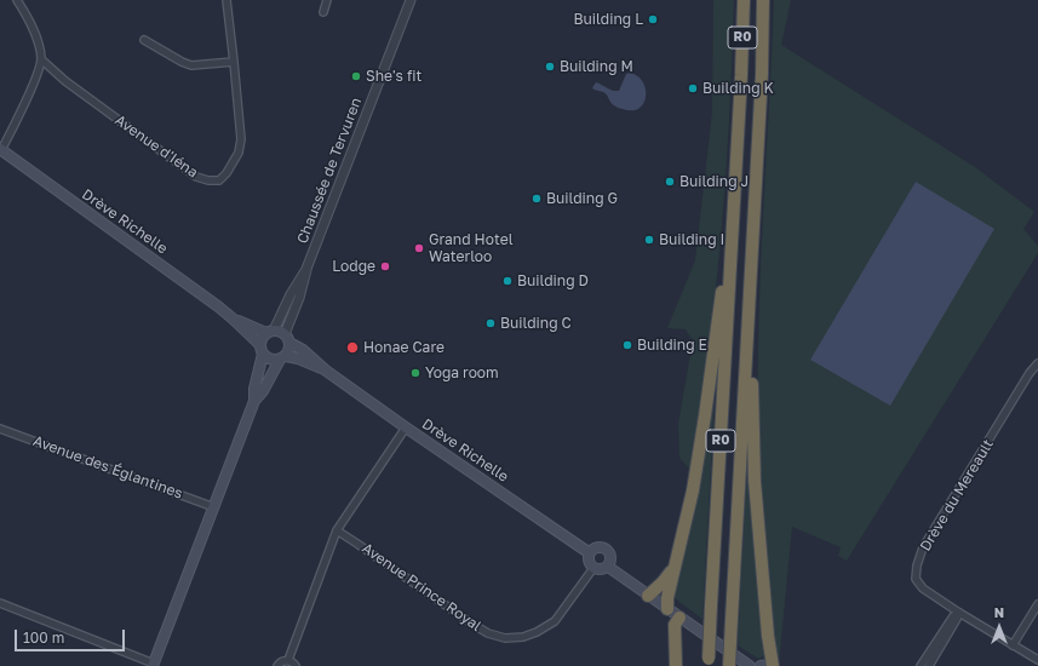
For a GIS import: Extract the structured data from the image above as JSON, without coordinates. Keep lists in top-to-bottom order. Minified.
{"streets":{"highway":["R0"],"main road":["Drève Richelle"],"street":["Avenue d'Iéna","Chaussée de Tervuren","Avenue des Églantines","Drève du Mereault","Avenue Prince Royal"]},"crossings":[["Chaussée de Tervuren","Drève Richelle"],["Drève Richelle","Avenue Prince Royal"]],"places":["Building L","Building M","She's fit","Building K","Building J","Building G","Building I","Grand Hotel Waterloo","Lodge","Building D","Building C","Building E","Honae Care","Yoga room"],"scale_bar":"100 m","north":"top"}
